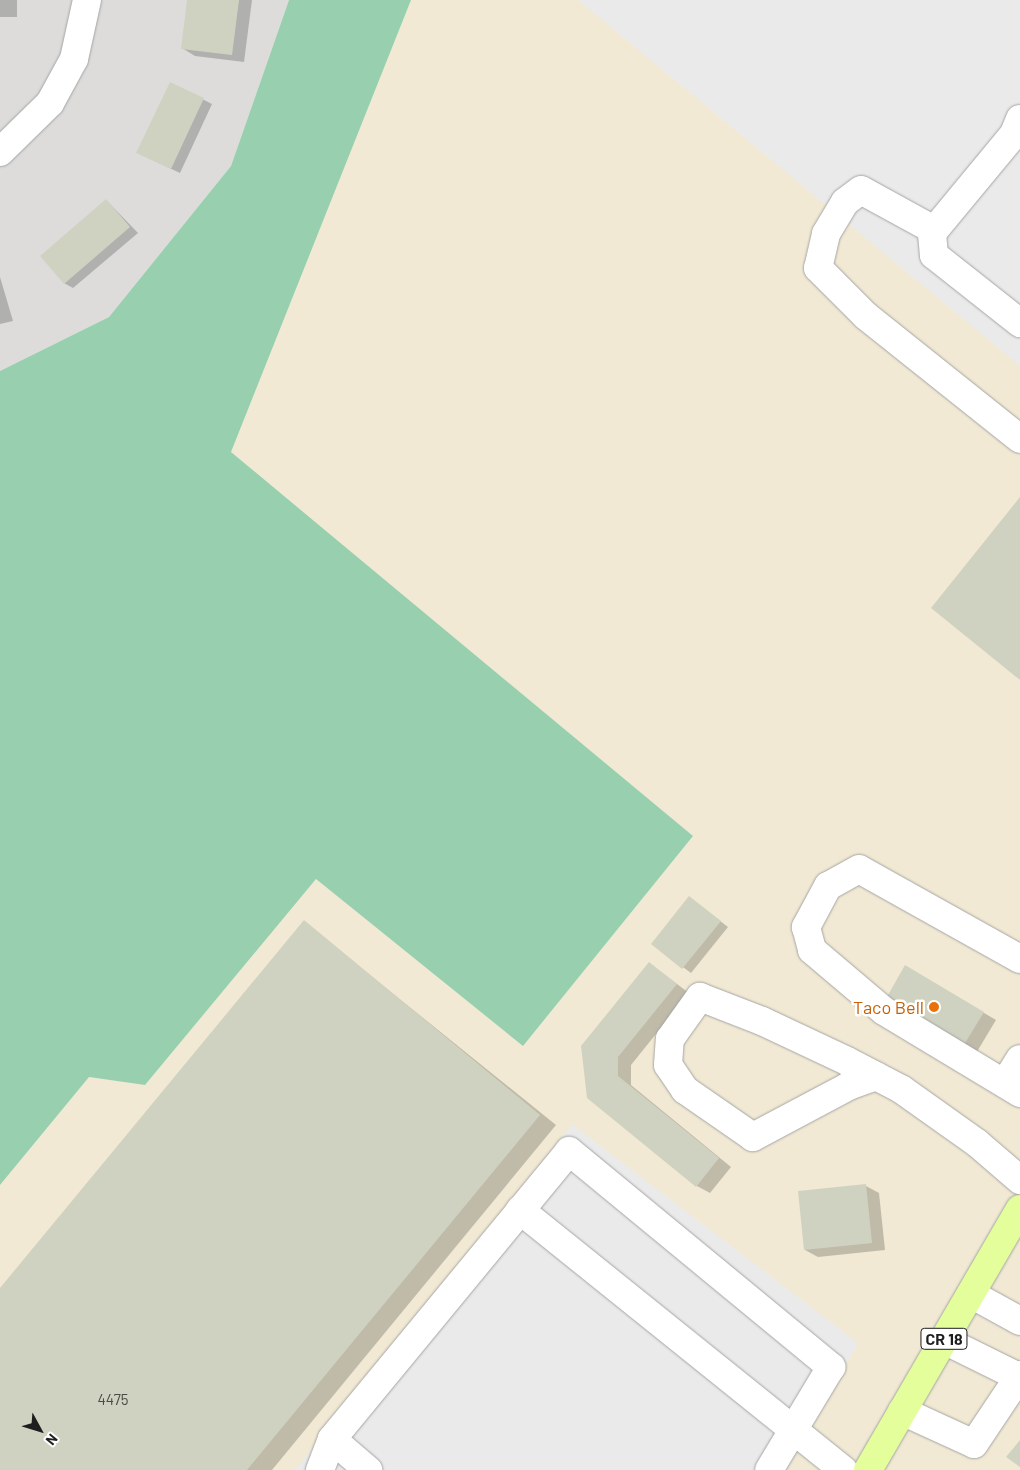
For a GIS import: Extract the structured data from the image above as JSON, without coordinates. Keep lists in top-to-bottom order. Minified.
{"streets":{"main road":["CR 18"]},"places":["Taco Bell"],"house_numbers":["4475"],"north":"bottom right"}
